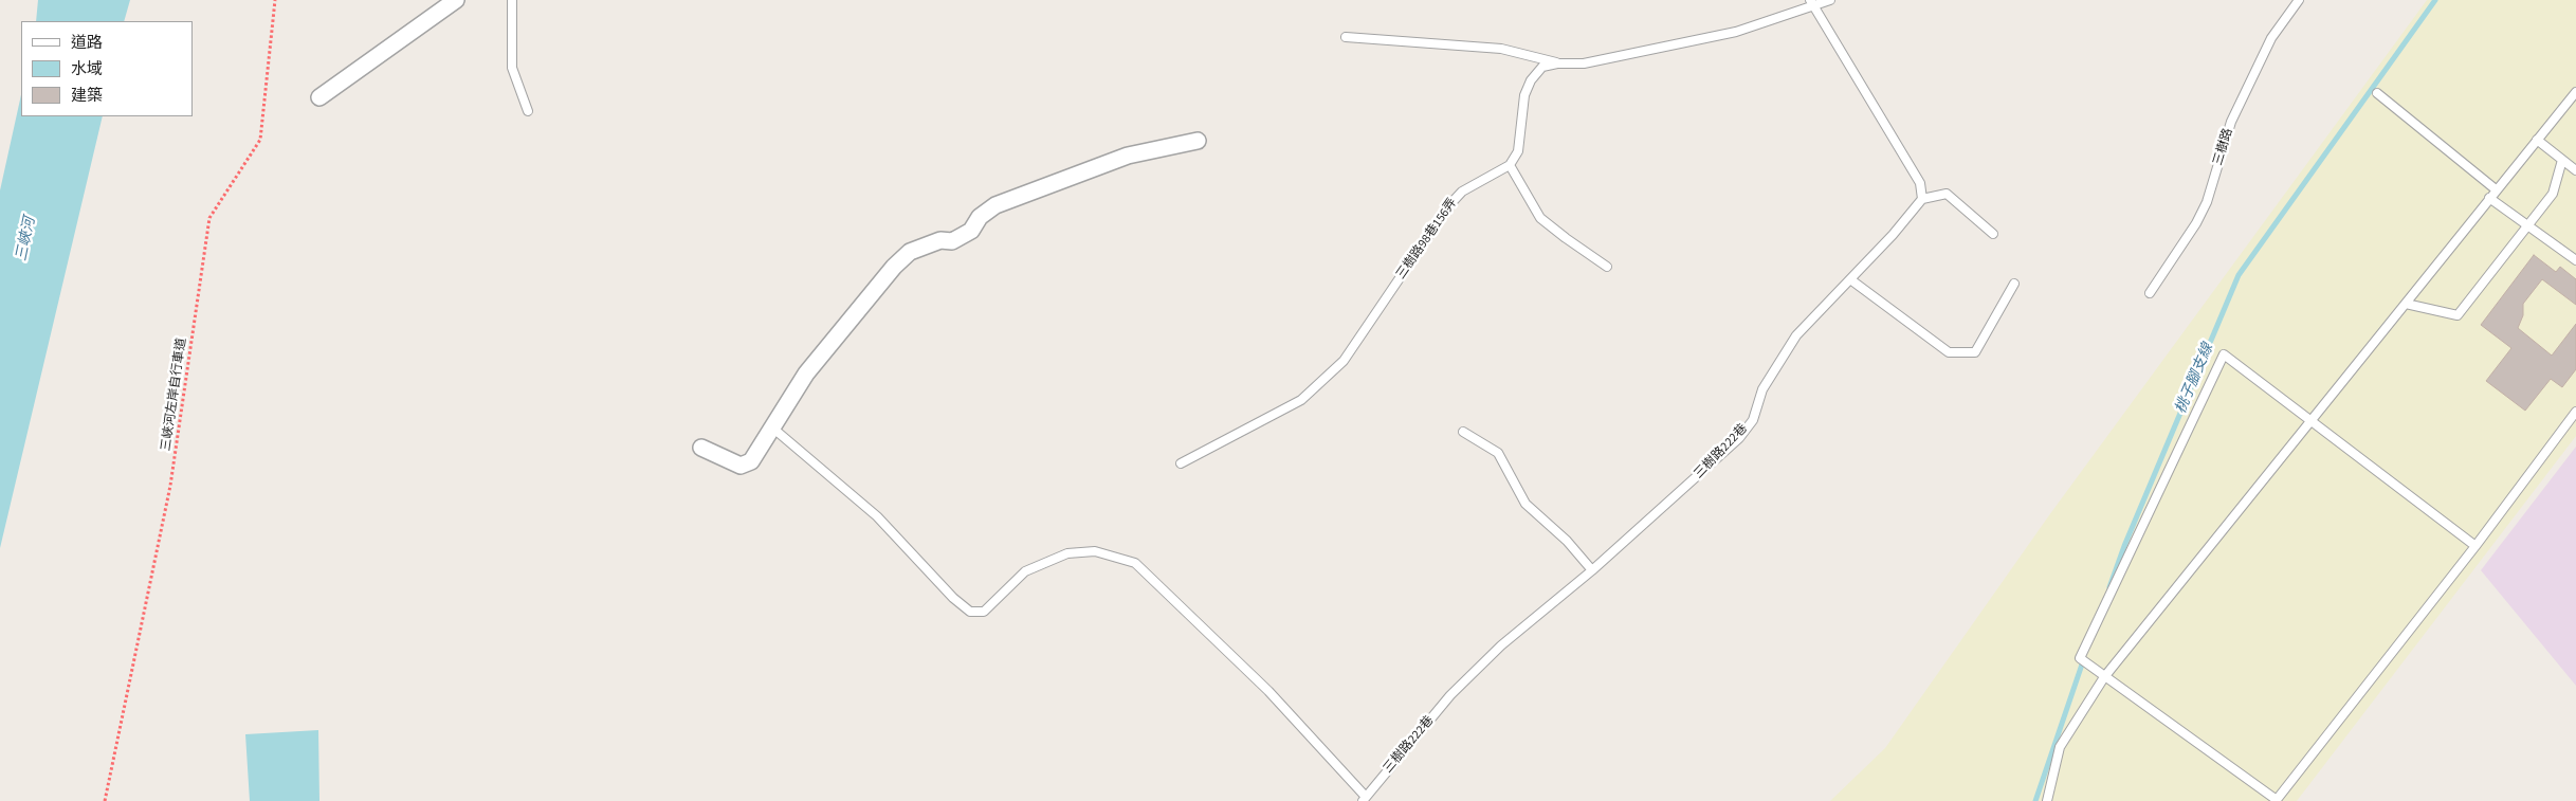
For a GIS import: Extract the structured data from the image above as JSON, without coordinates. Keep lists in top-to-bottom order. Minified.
{"streets":{"lane":["三樹路","三樹路98巷156弄","三樹路222巷"],"path":["三峽河左岸自行車道"]},"water":["三峽河","桃子腳支線"],"legend":["道路","水域","建築"]}
